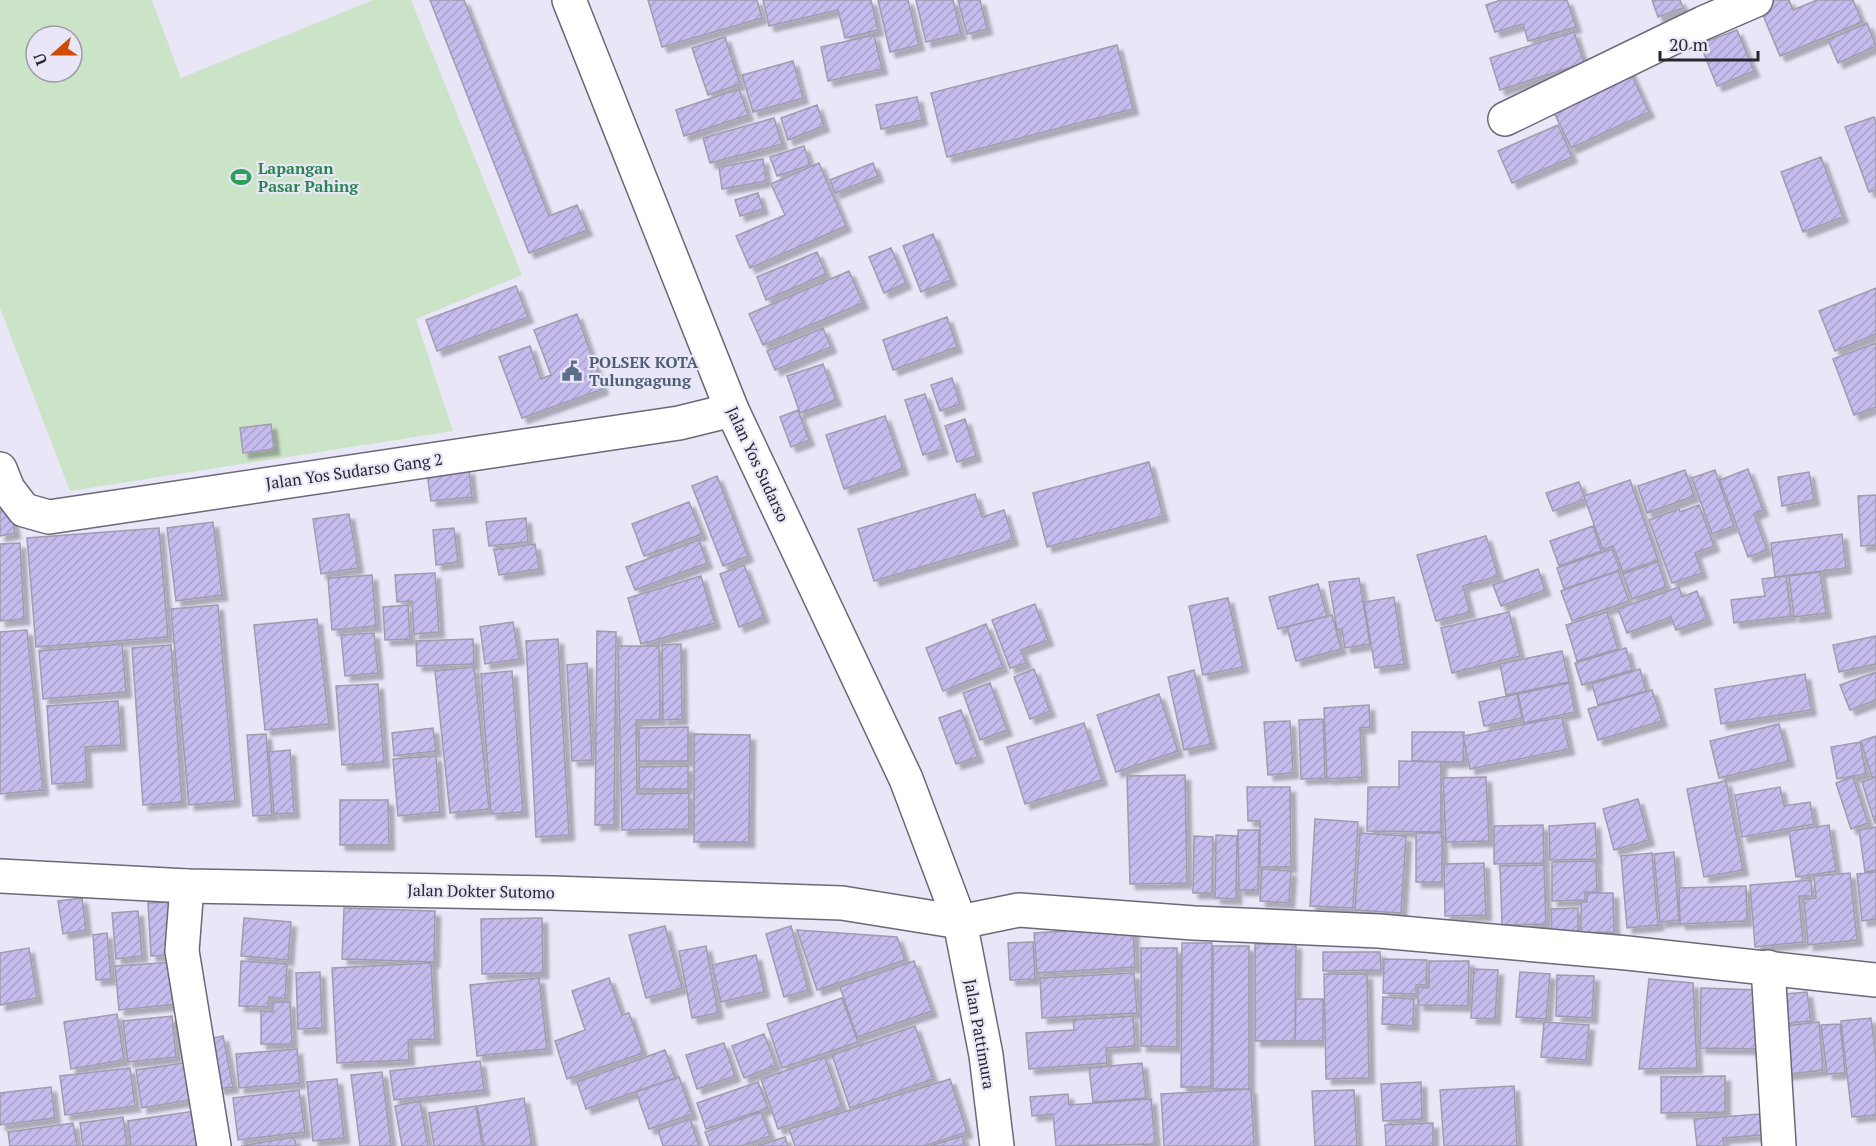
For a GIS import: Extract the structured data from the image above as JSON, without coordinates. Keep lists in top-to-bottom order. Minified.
{"streets":{"main road":["Jalan Yos Sudarso","Jalan Yos Sudarso Gang 2","Jalan Dokter Sutomo","Jalan Pattimura"]},"crossings":[["Jalan Yos Sudarso","Jalan Yos Sudarso Gang 2"],["Jalan Yos Sudarso","Jalan Dokter Sutomo"],["Jalan Yos Sudarso","Jalan Pattimura"],["Jalan Dokter Sutomo","Jalan Pattimura"]],"places":{"sports":["Lapangan Pasar Pahing"],"public building":["POLSEK KOTA Tulungagung"]},"scale_bar":"20 m","north":"left"}
